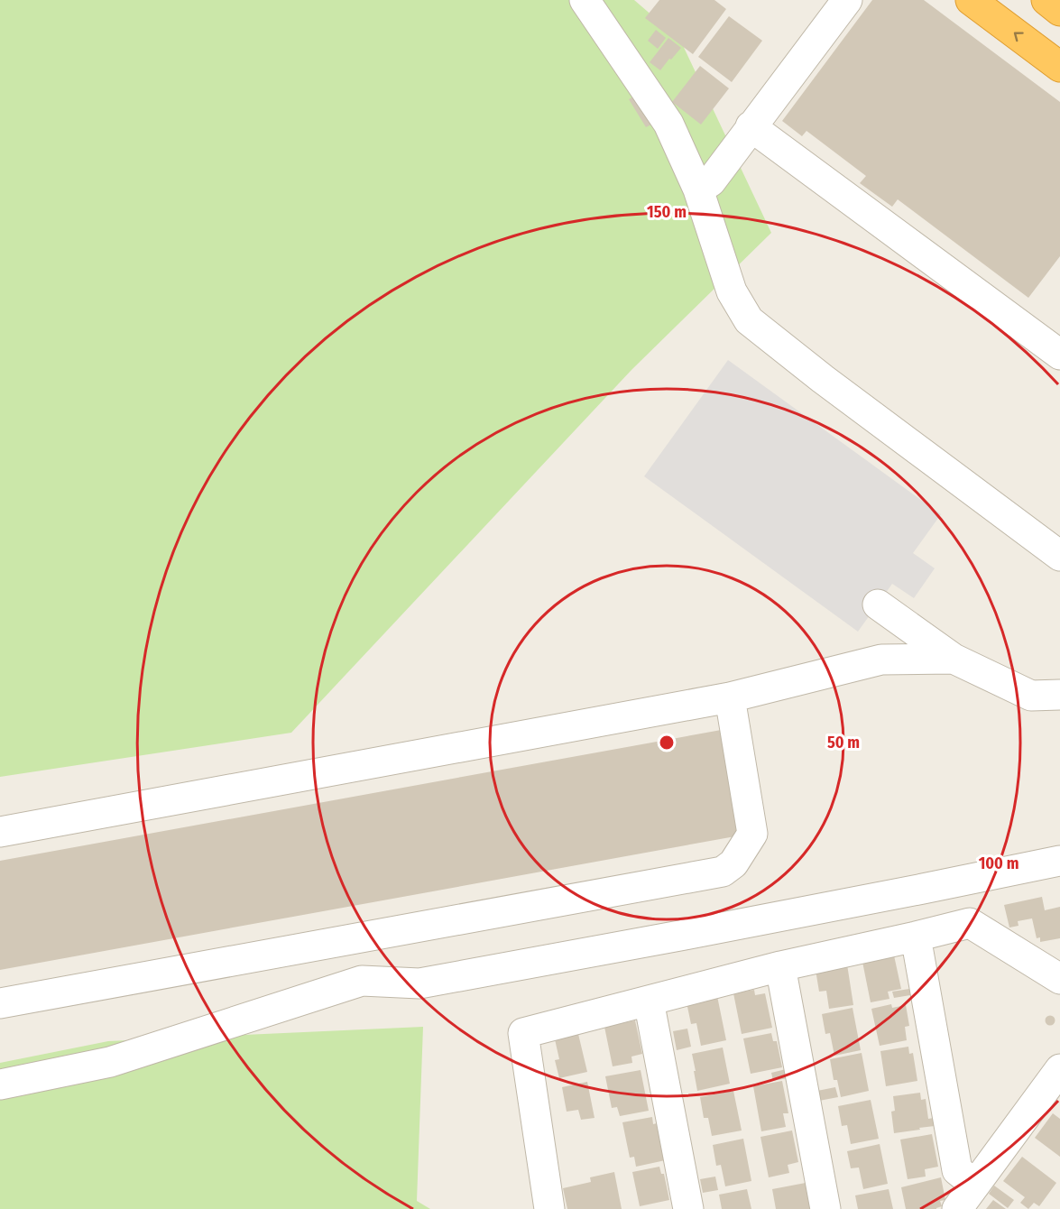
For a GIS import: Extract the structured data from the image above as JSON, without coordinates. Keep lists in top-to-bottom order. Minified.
{"rings":["150 m","50 m","100 m"]}
